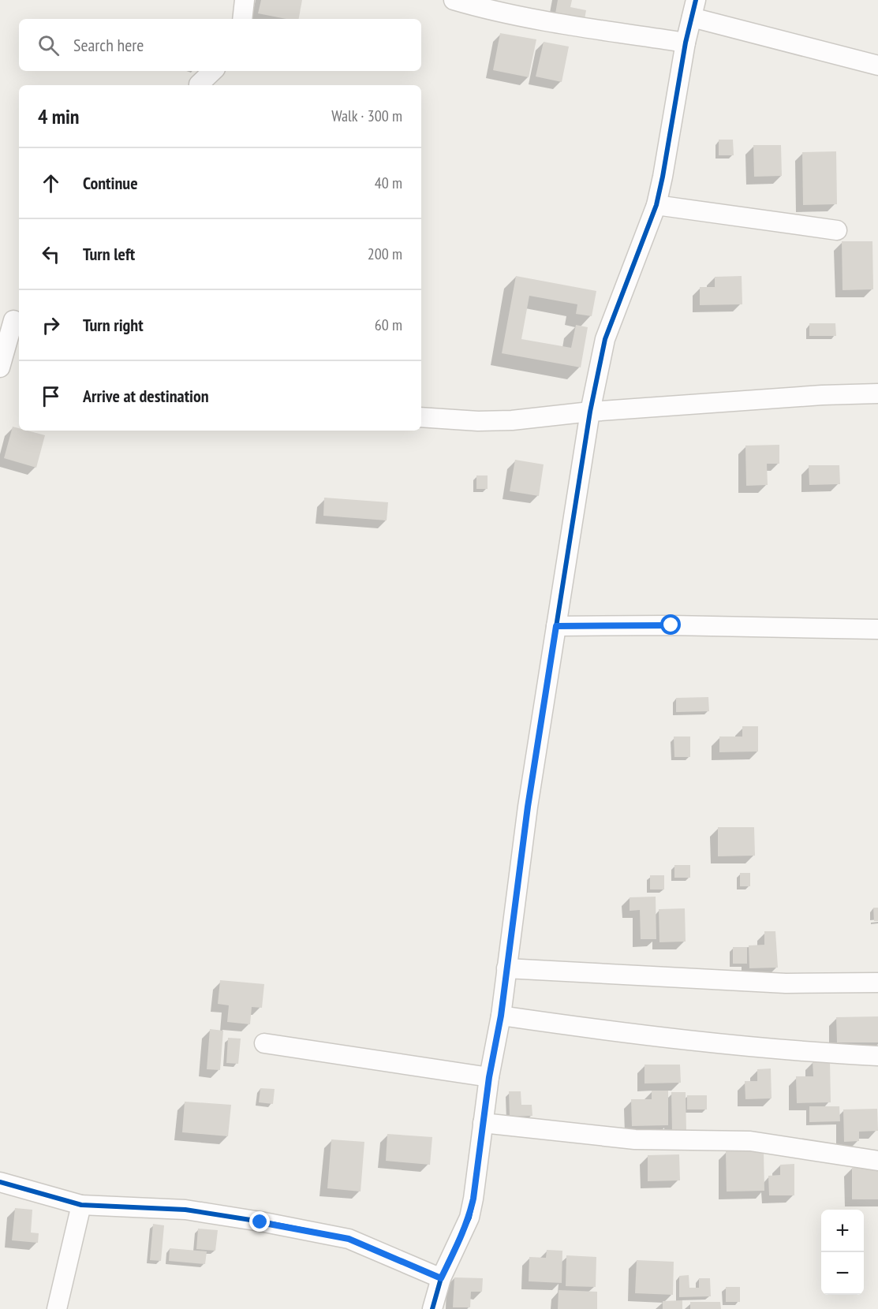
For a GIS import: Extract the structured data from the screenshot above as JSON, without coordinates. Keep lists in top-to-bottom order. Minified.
{"page":{"search":"Search here","heading":["4 min","Walk · 300 m"],"list":[["Continue","40 m"],["Turn left","200 m"],["Turn right","60 m"],"Arrive at destination"],"map_buttons":["+","−"]}}
